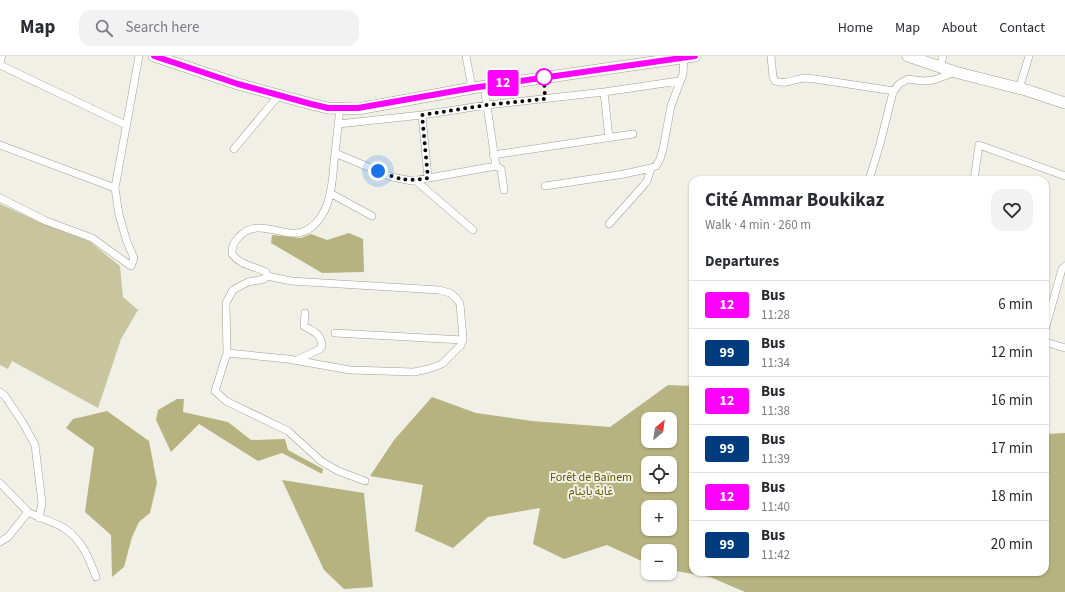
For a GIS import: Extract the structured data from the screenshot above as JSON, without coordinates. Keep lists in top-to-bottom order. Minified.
{"parks":["Forêt de Baïnem غابة باينام"],"lines":["bus line 12"],"north":"top right","page":{"header":"Map","search":"Search here","nav":["Home","Map","About","Contact"],"on_map":"12","heading":[["Cité Ammar Boukikaz","Walk · 4 min · 260 m"],"Departures"],"list":[{"mark":"12","name":"Bus","note":"11:28","value":"6 min"},{"mark":"99","name":"Bus","note":"11:34","value":"12 min"},{"mark":"12","name":"Bus","note":"11:38","value":"16 min"},{"mark":"99","name":"Bus","note":"11:39","value":"17 min"},{"mark":"12","name":"Bus","note":"11:40","value":"18 min"},{"mark":"99","name":"Bus","note":"11:42","value":"20 min"}],"map_buttons":["+","−"]}}
